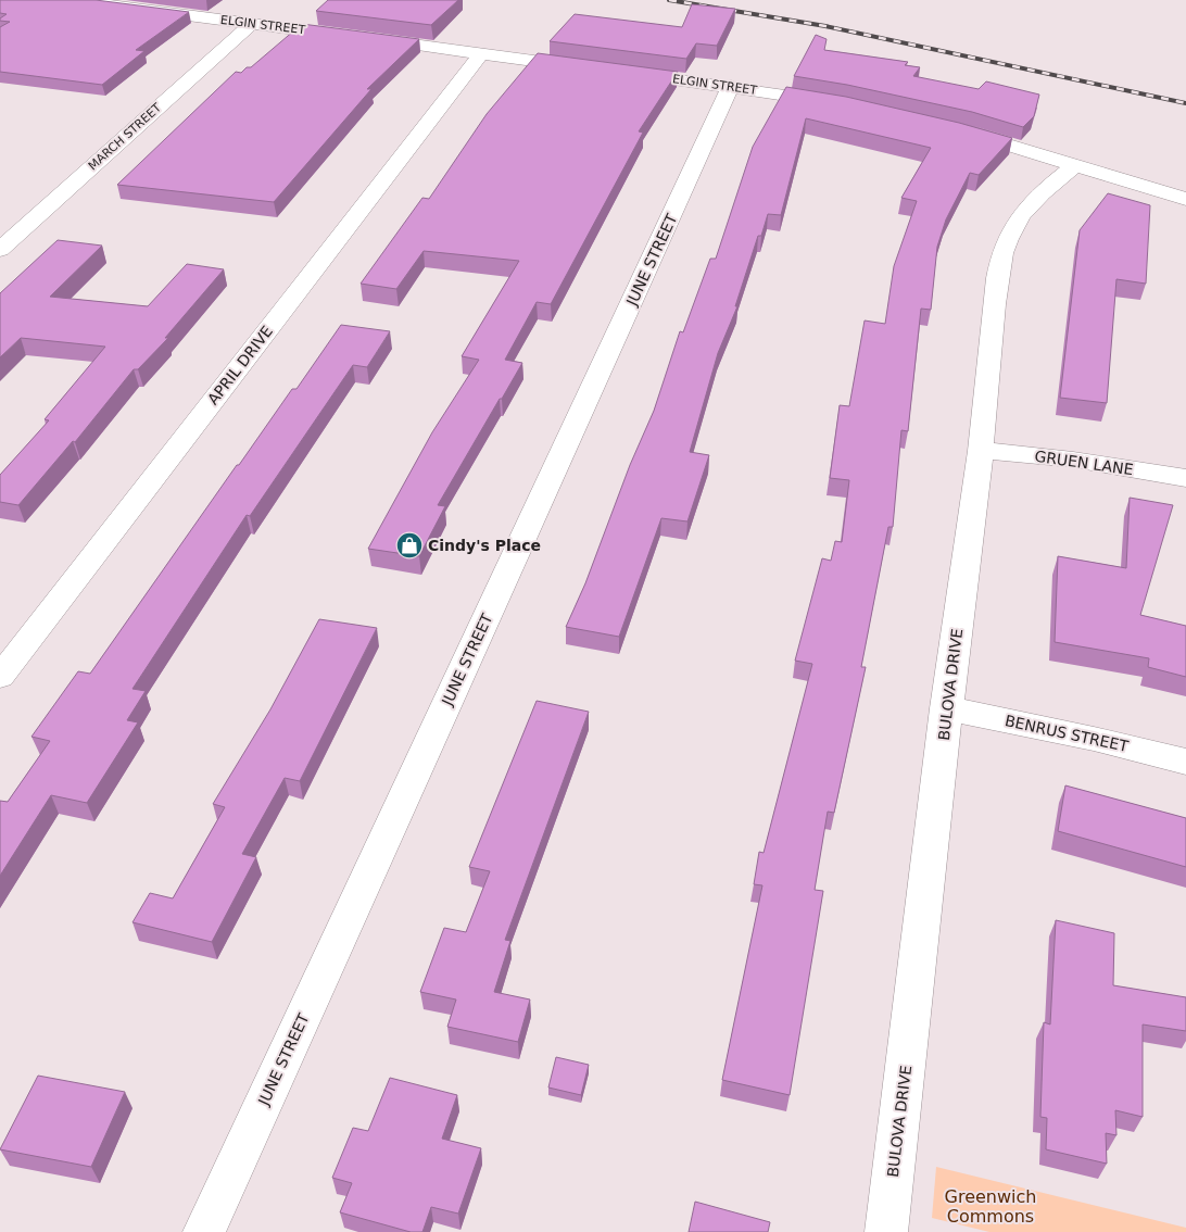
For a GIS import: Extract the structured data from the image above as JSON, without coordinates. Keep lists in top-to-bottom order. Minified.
{"streets":{"street":["ELGIN STREET","MARCH STREET","JUNE STREET","APRIL DRIVE","GRUEN LANE","BULOVA DRIVE","BENRUS STREET"]},"crossings":[["ELGIN STREET","MARCH STREET"],["ELGIN STREET","JUNE STREET"],["ELGIN STREET","APRIL DRIVE"],["GRUEN LANE","BULOVA DRIVE"],["BULOVA DRIVE","BENRUS STREET"]],"parks":["Greenwich Commons"],"places":{"shop":["Cindy's Place"]}}
